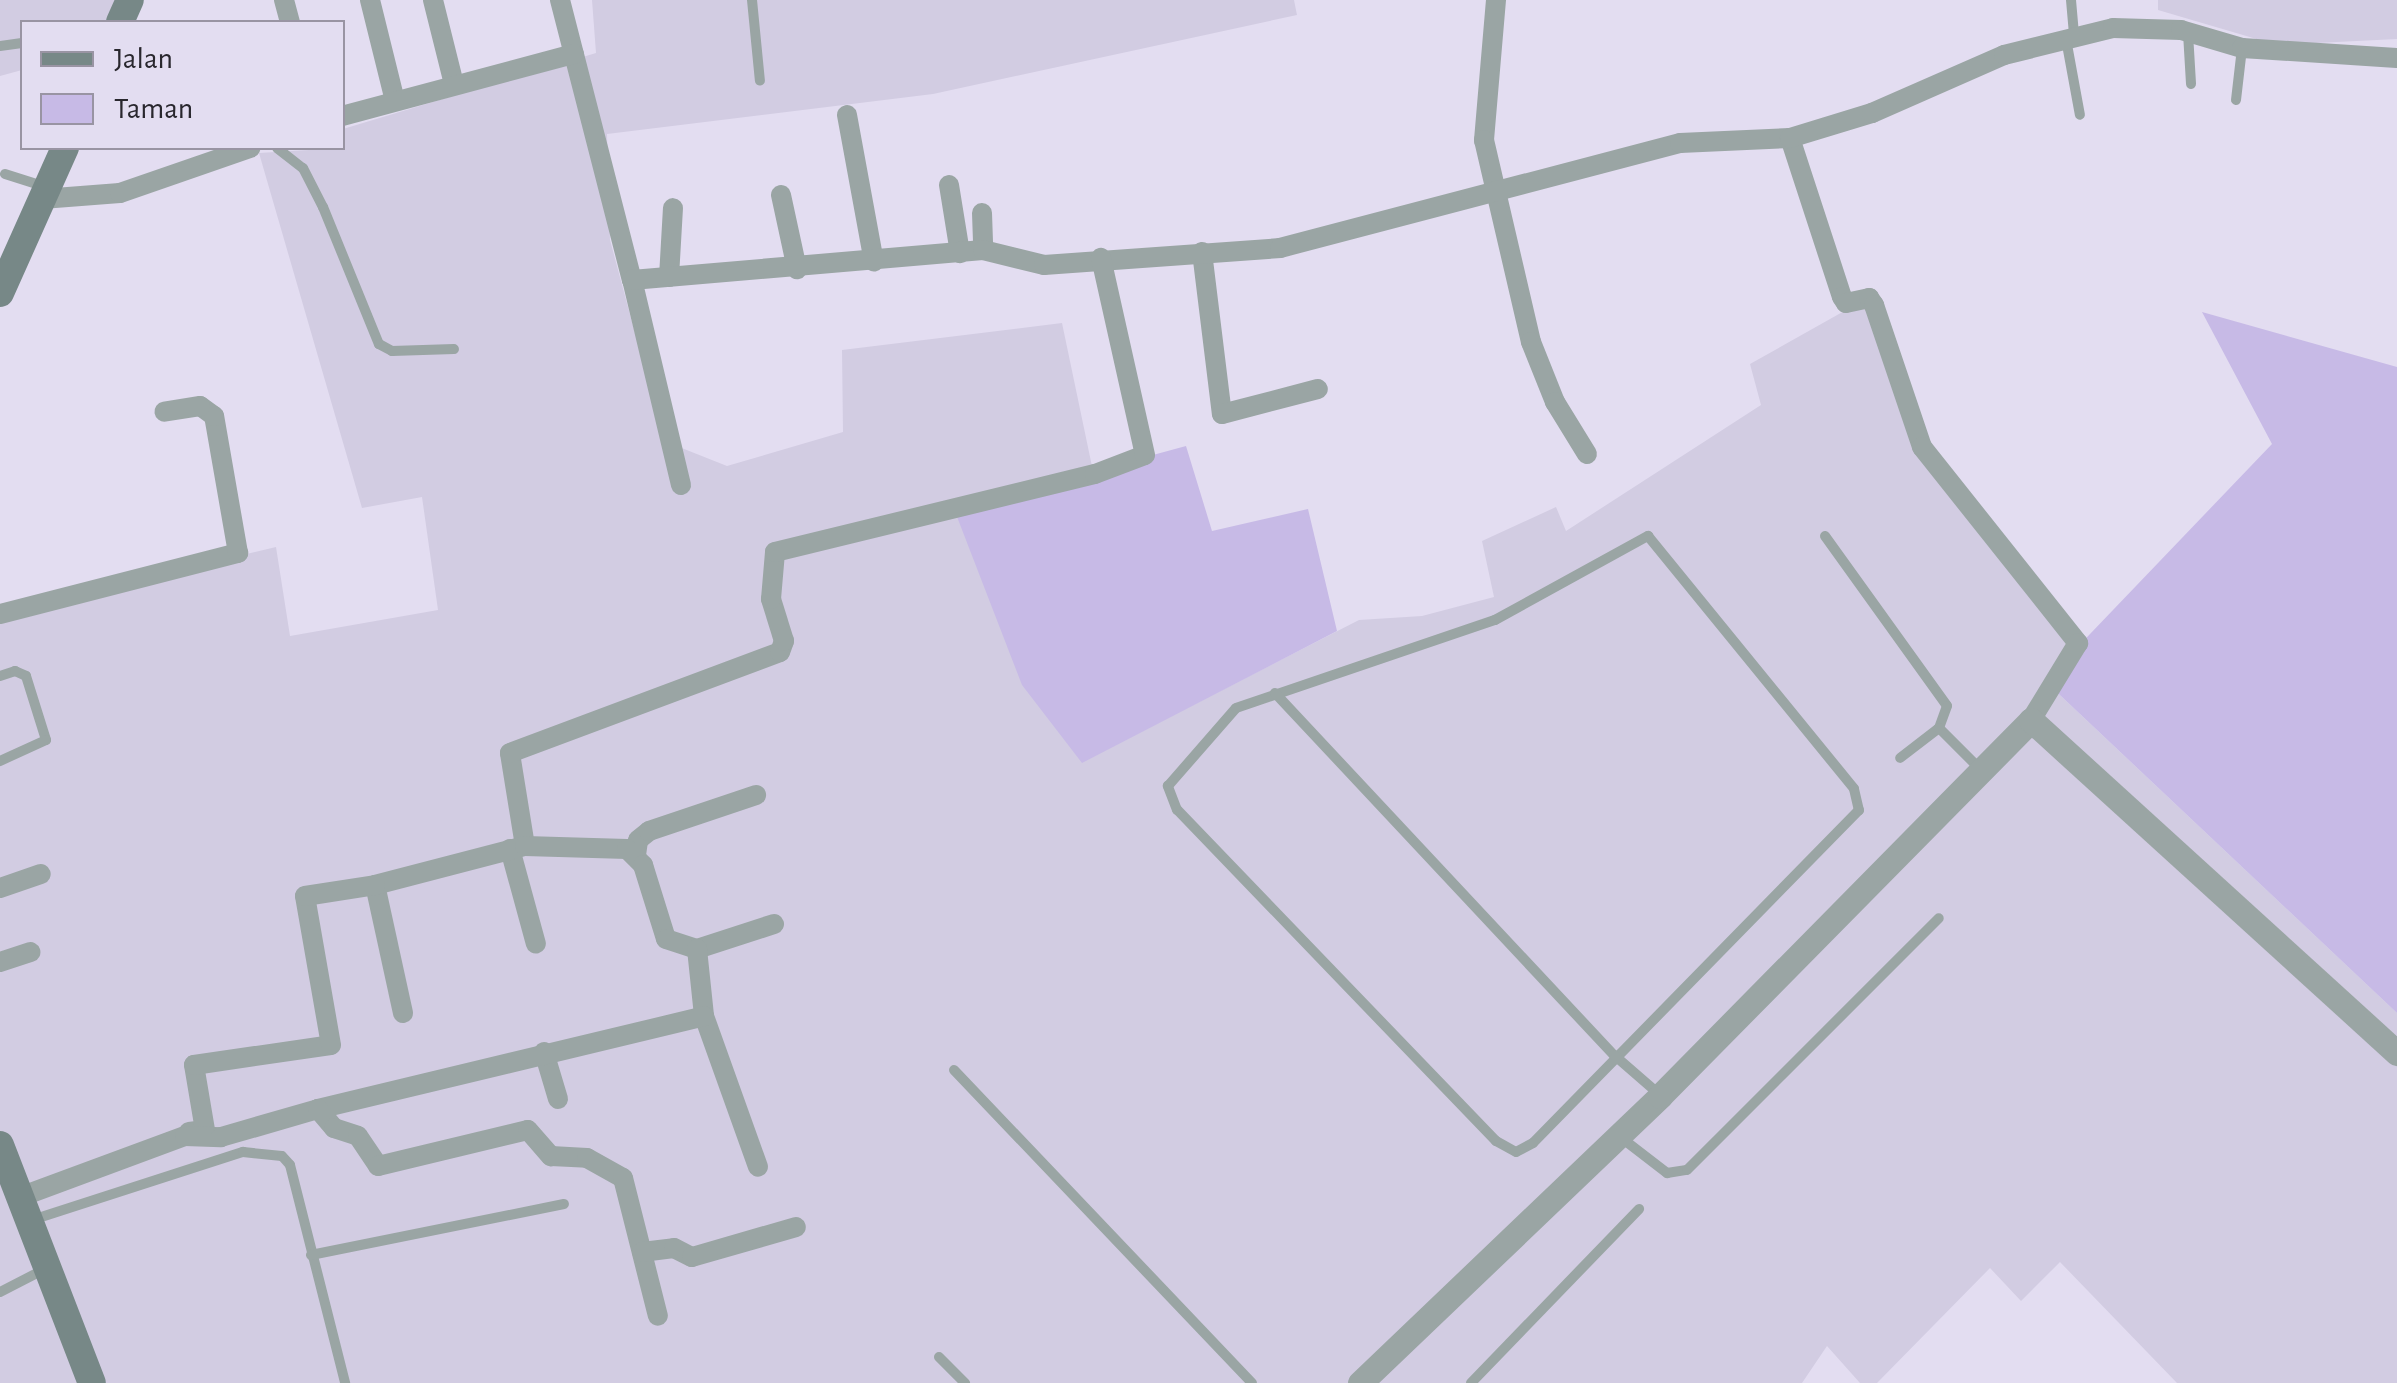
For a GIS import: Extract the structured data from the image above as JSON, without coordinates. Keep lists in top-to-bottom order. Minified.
{"legend":["Jalan","Taman"]}
